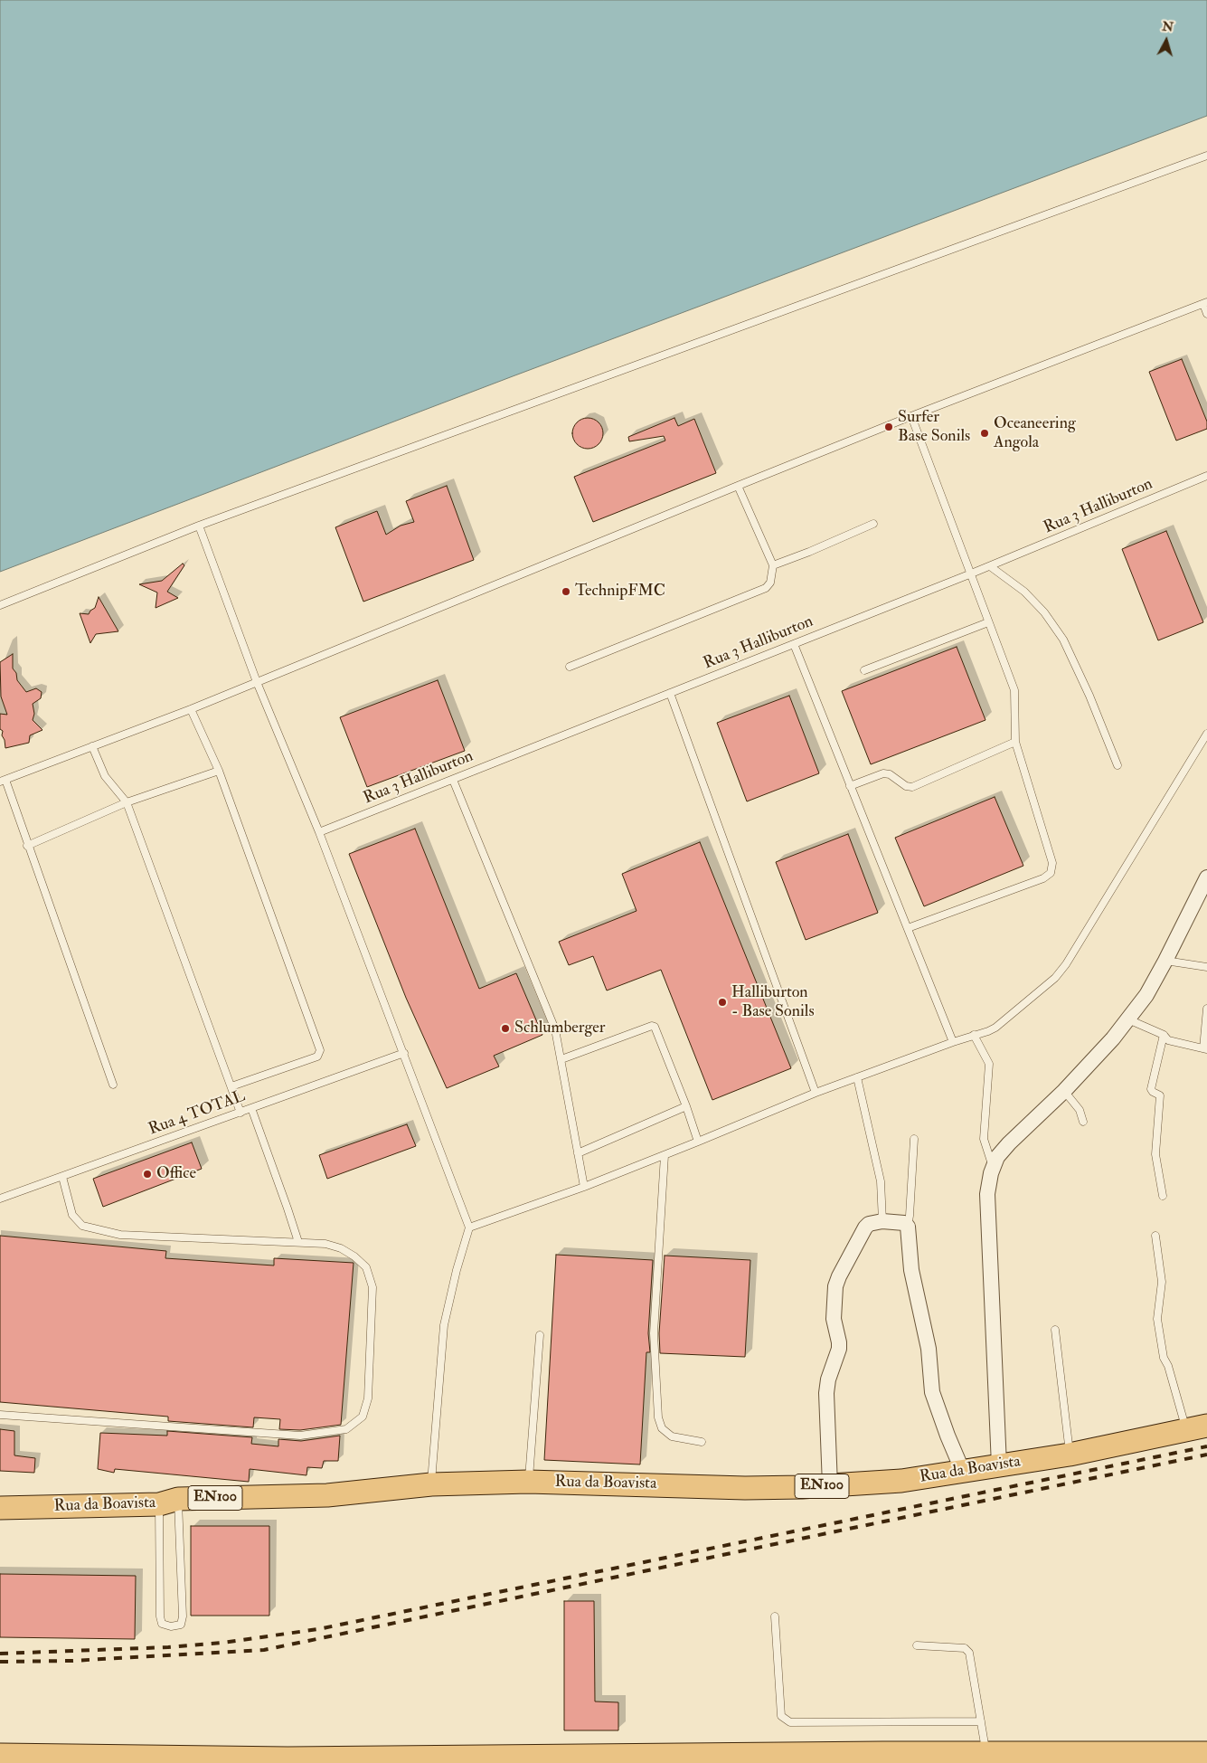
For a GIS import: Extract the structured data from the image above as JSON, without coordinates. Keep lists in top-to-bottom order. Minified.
{"streets":{"main road":["Rua da Boavista","EN100"],"lane":["Rua 3 Halliburton","Rua 4 TOTAL"]},"places":["Surfer Base Sonils","Oceaneering Angola","TechnipFMC","Halliburton - Base Sonils","Schlumberger","Office"],"north":"top"}
